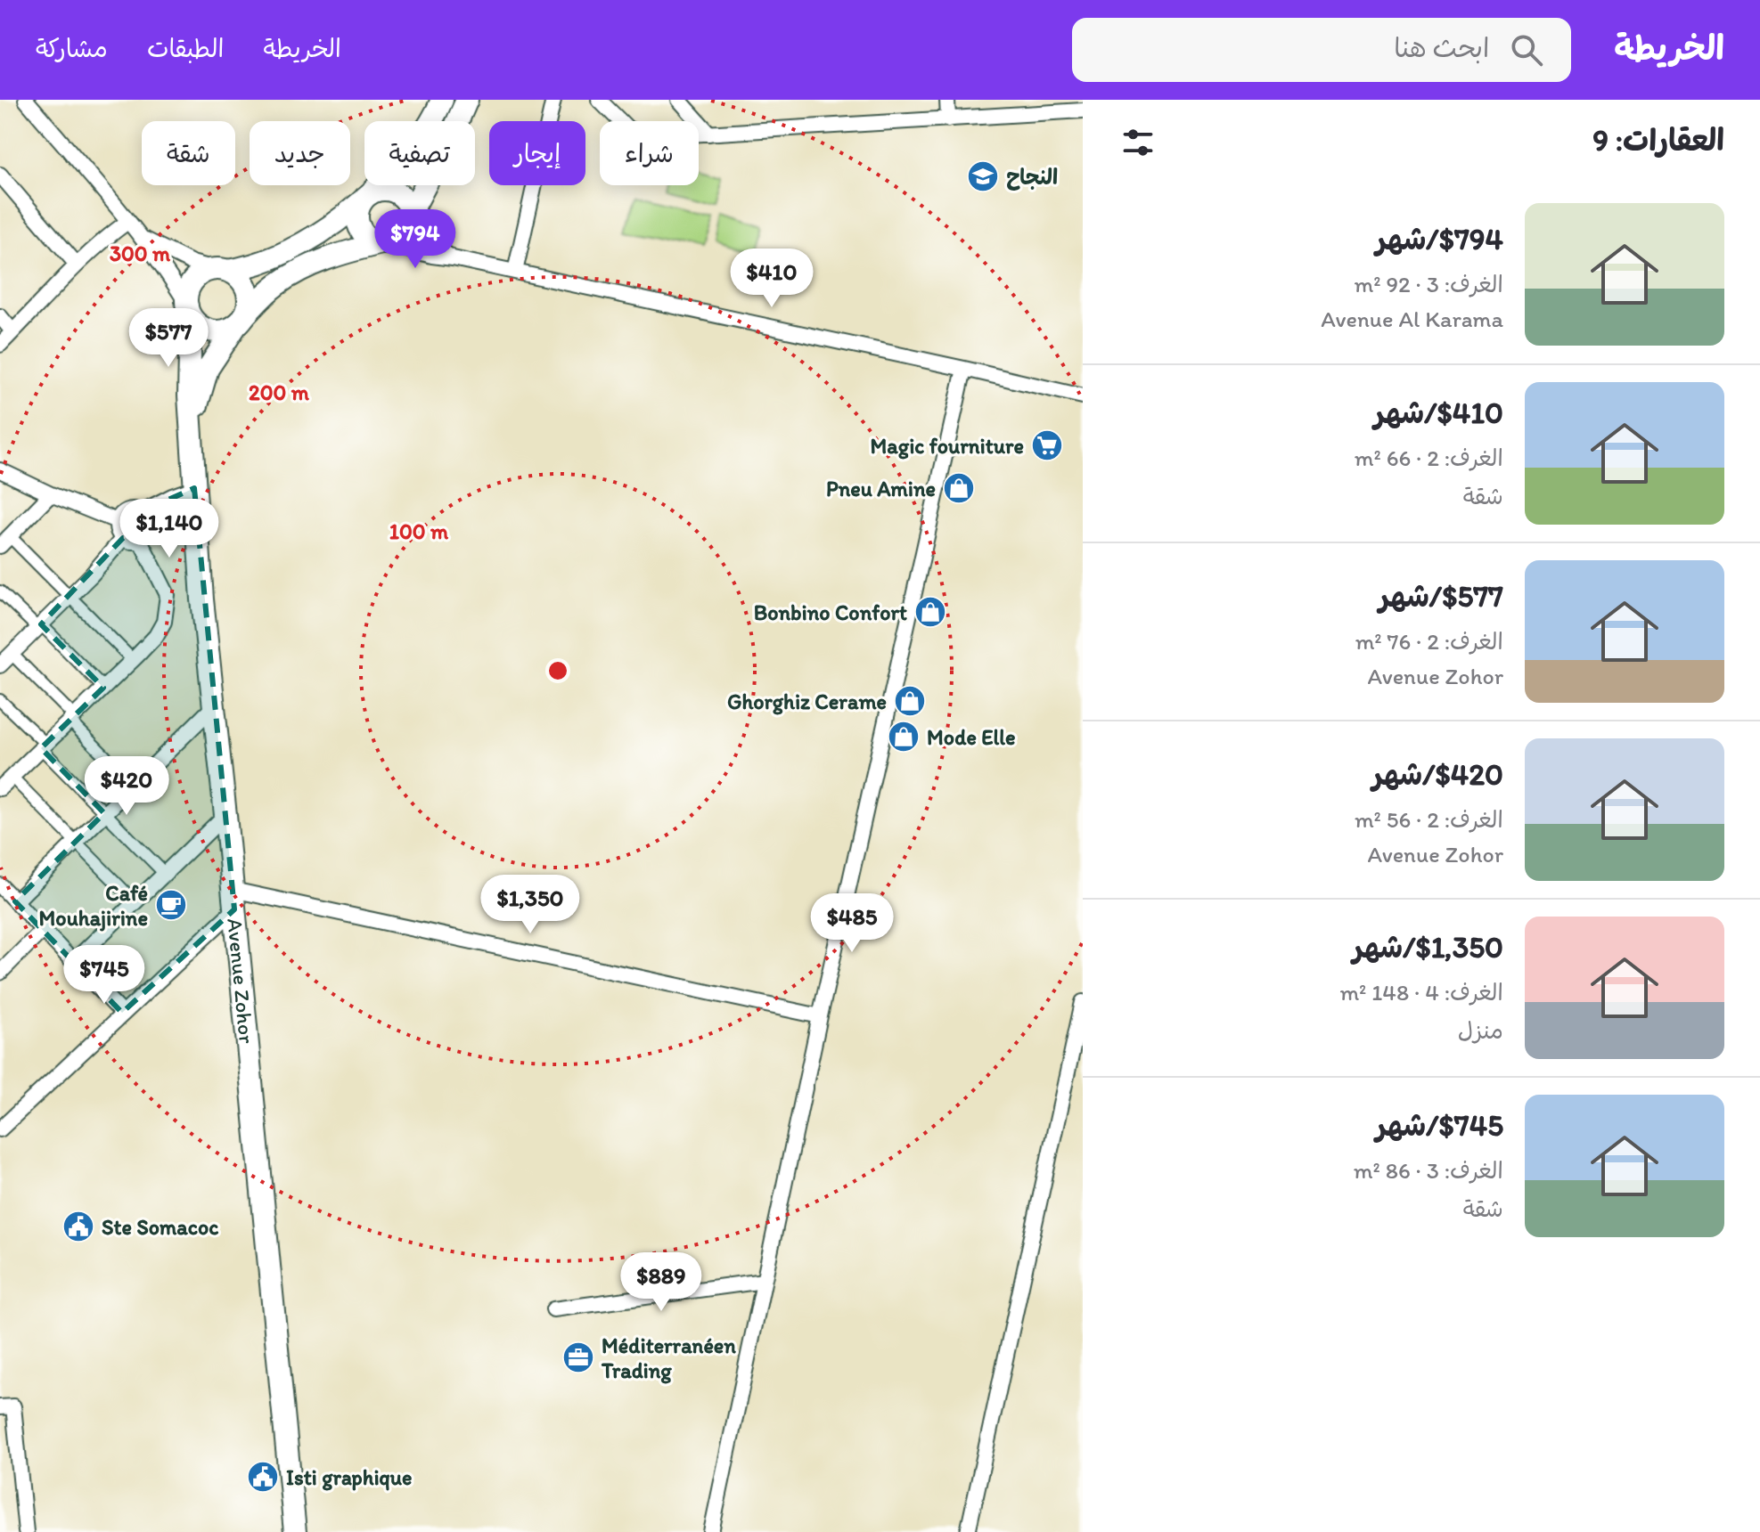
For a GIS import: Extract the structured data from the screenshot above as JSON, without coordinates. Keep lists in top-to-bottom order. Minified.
{"streets":{"main road":["Avenue Zohor"]},"places":{"school or university":["النجاح"],"supermarket":["Magic fourniture"],"shop":["Pneu Amine","Bonbino Confort","Ghorghiz Cerame","Mode Elle"],"cafe":["Café Mouhajirine"],"public building":["Ste Somacoc","Isti graphique"],"office":["Méditerranéen Trading"]},"page":{"header":"الخريطة","search":"ابحث هنا","nav":["الخريطة","الطبقات","مشاركة"],"heading":"العقارات: 9","chip":["شراء","إيجار","تصفية","جديد","شقة"],"list":[{"name":"$794/شهر","note":"الغرف: 3 · 92 m² · Avenue Al Karama"},{"name":"$410/شهر","note":"الغرف: 2 · 66 m² · شقة"},{"name":"$577/شهر","note":"الغرف: 2 · 76 m² · Avenue Zohor"},{"name":"$420/شهر","note":"الغرف: 2 · 56 m² · Avenue Zohor"},{"name":"$1,350/شهر","note":"الغرف: 4 · 148 m² · منزل"},{"name":"$745/شهر","note":"الغرف: 3 · 86 m² · شقة"}],"price":["$794","$410","$577","$1,140","$420","$1,350","$485","$745","$889"]},"rings":["300 m","200 m","100 m"]}
